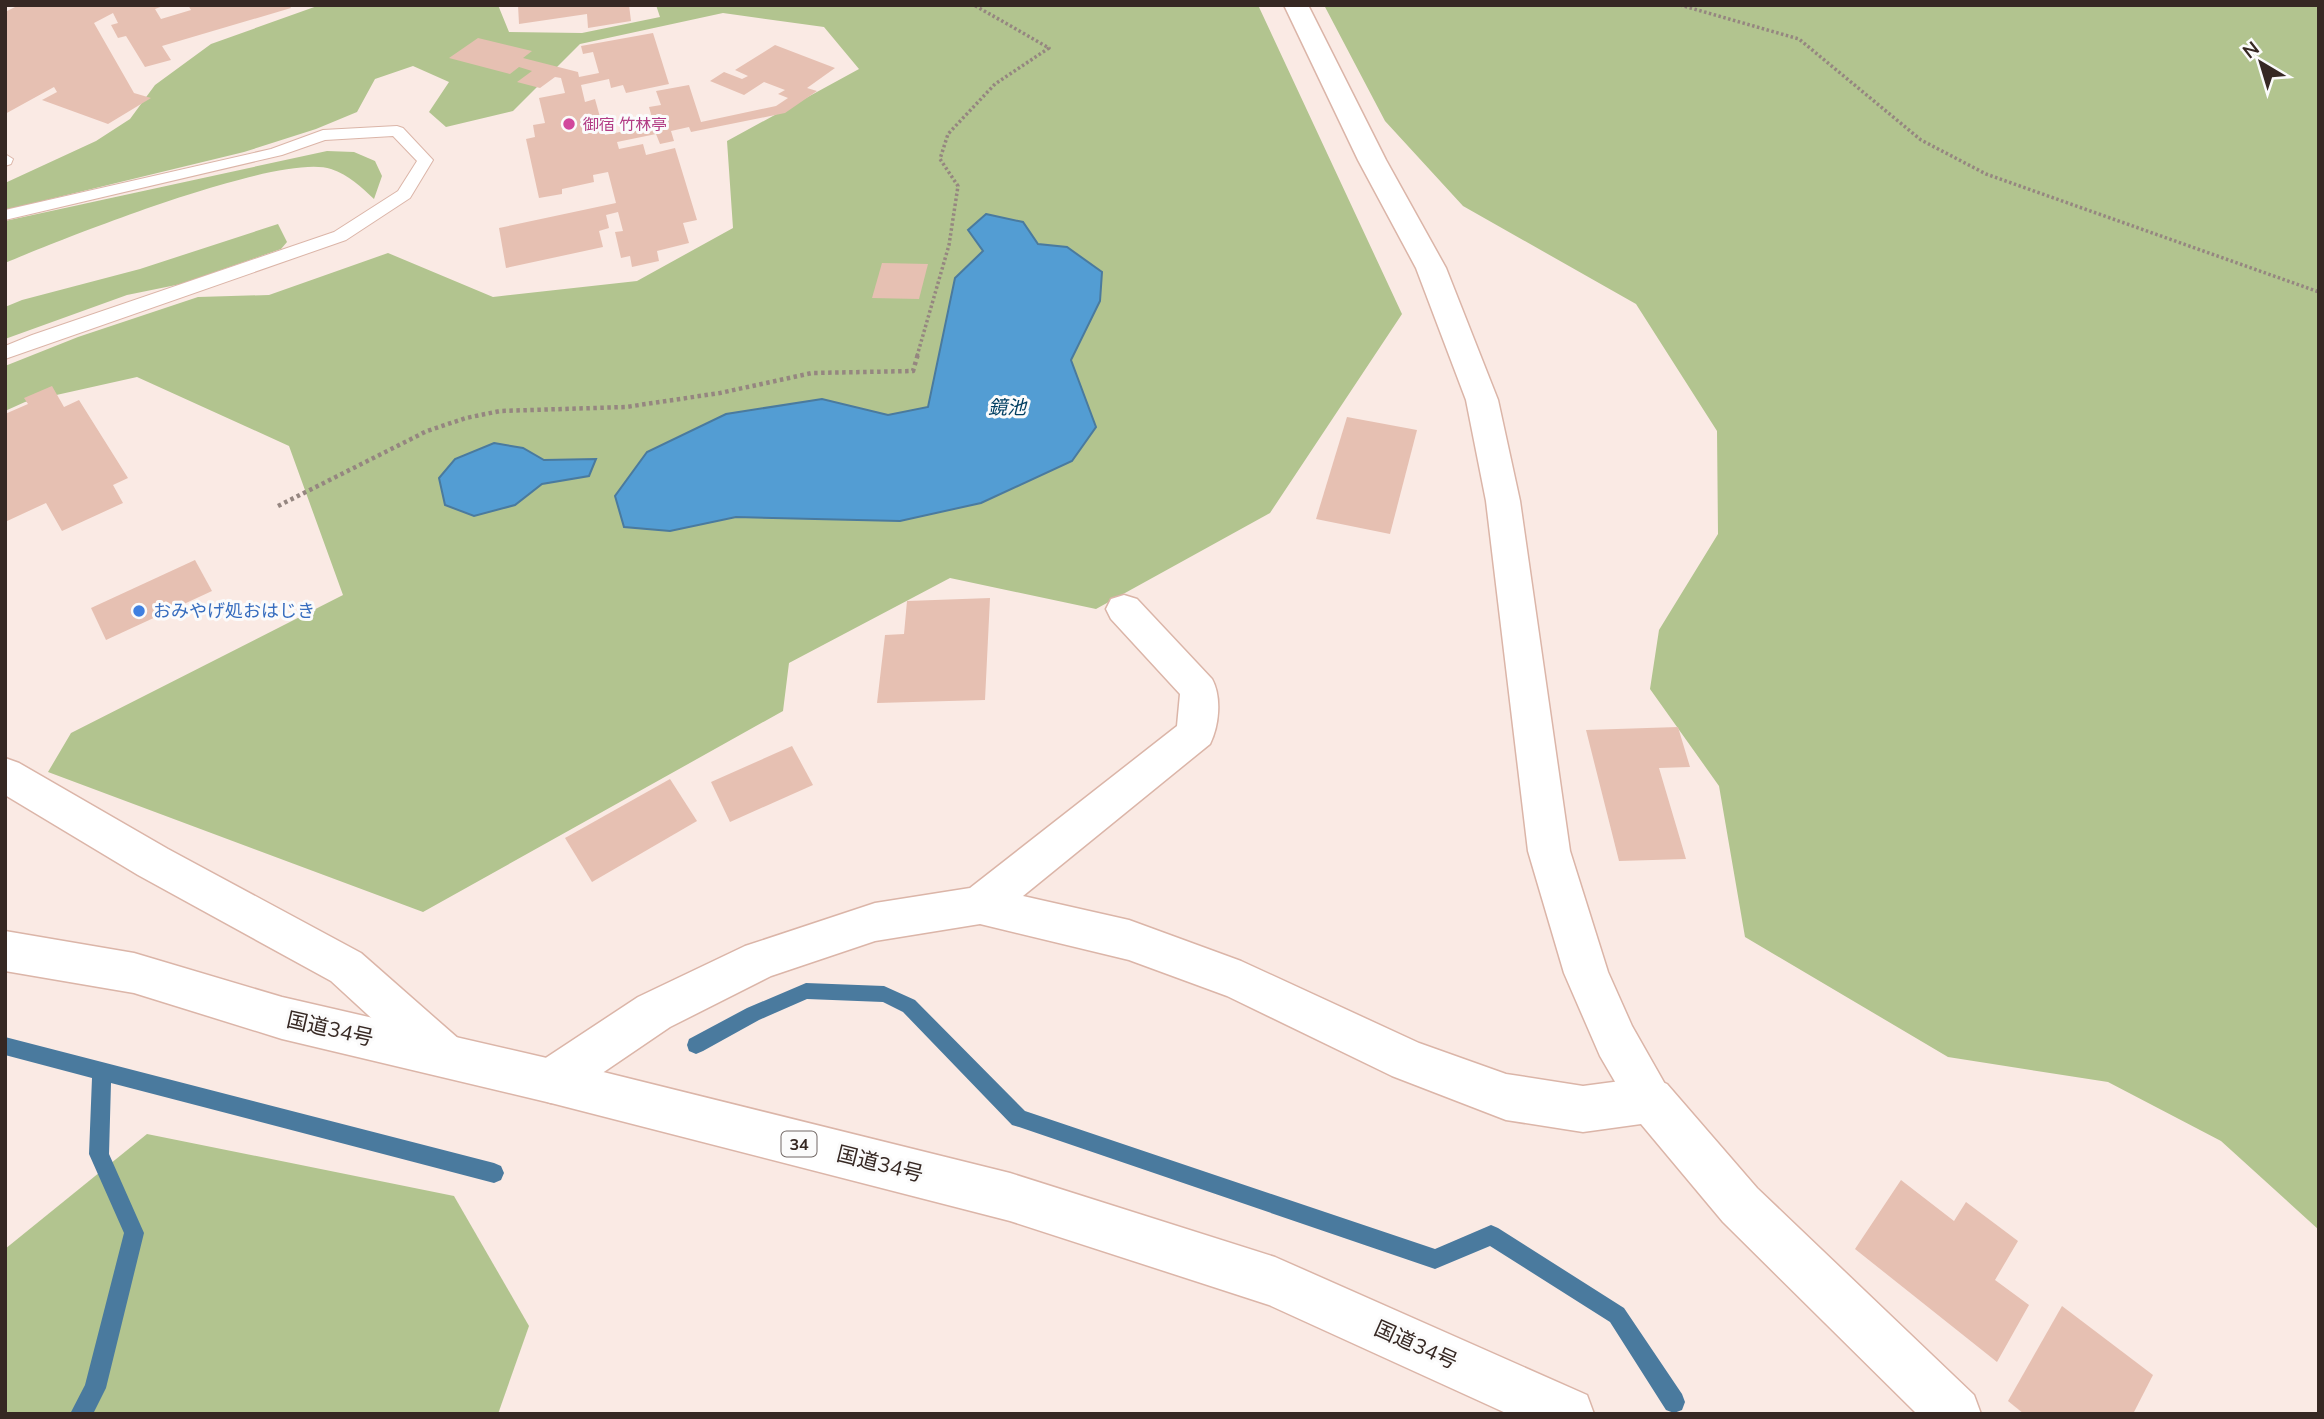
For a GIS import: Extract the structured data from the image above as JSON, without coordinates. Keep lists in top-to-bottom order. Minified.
{"streets":{"main road":["国道34号","34"]},"water":["鏡池"],"places":["御宿 竹林亭","おみやげ処おはじき"],"north":"top left"}
